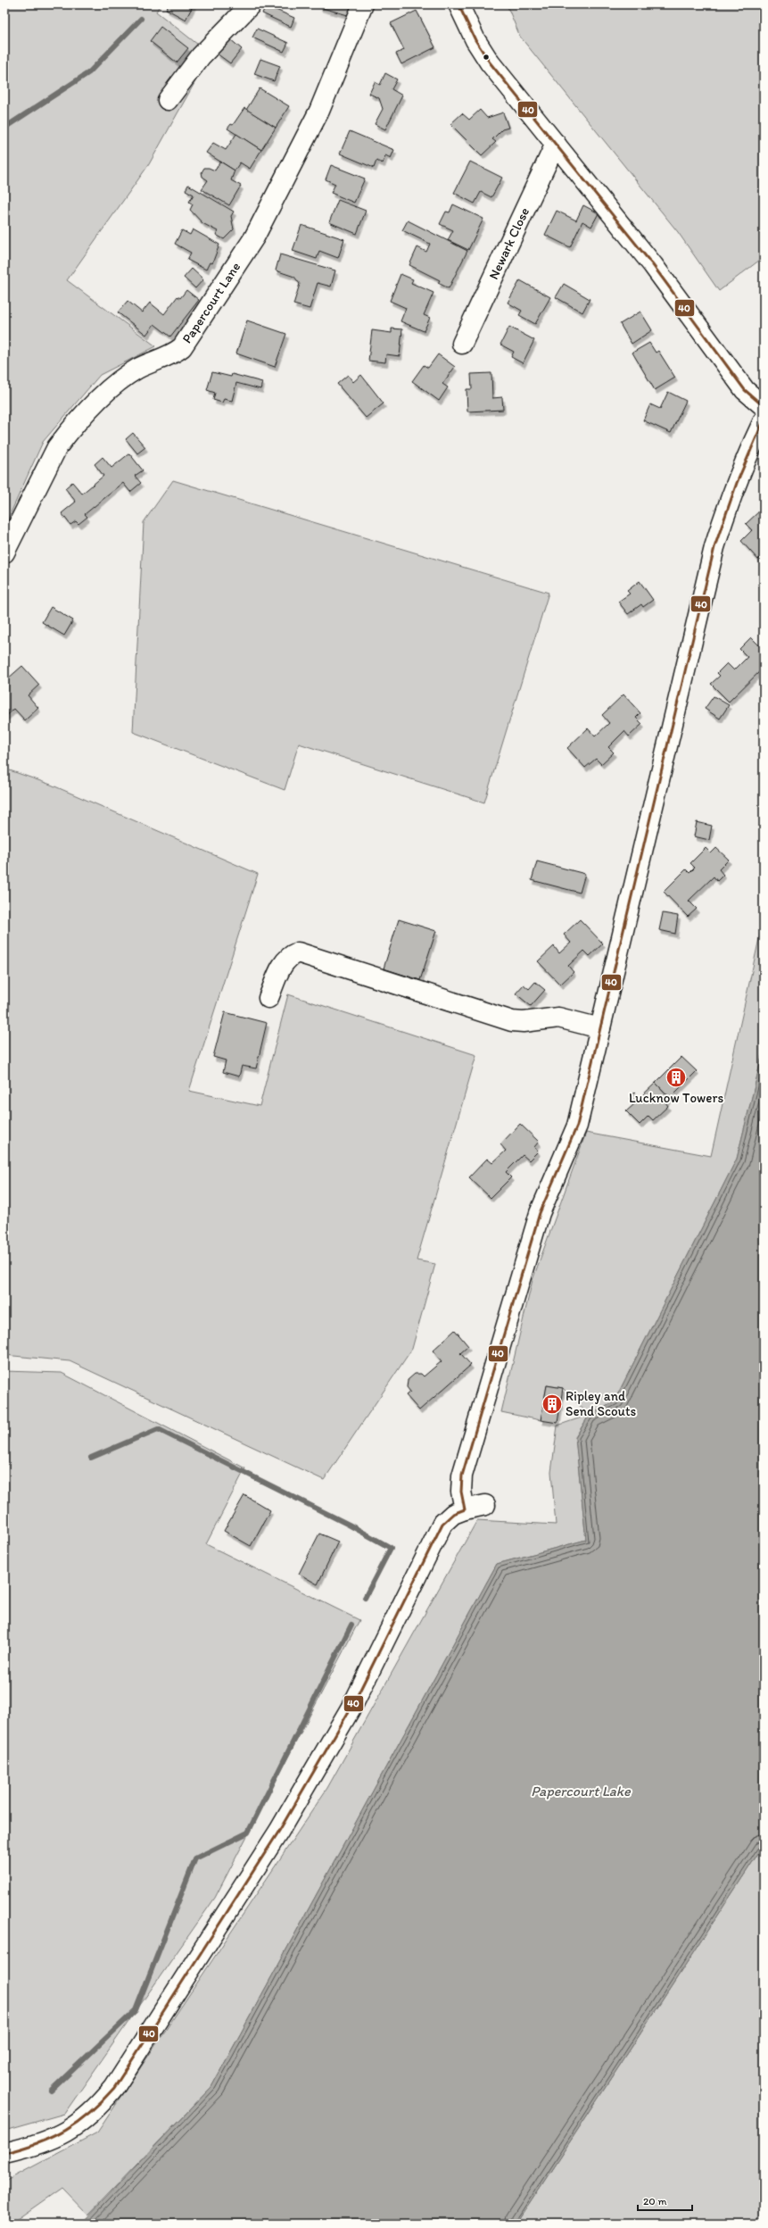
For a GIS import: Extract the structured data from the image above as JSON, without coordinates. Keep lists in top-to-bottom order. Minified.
{"streets":{"street":["Newark Close","Papercourt Lane"]},"water":["Papercourt Lake"],"places":{"building":["Lucknow Towers","Ripley and Send Scouts"]},"lines":["transit line 40"],"scale_bar":"20 m"}
